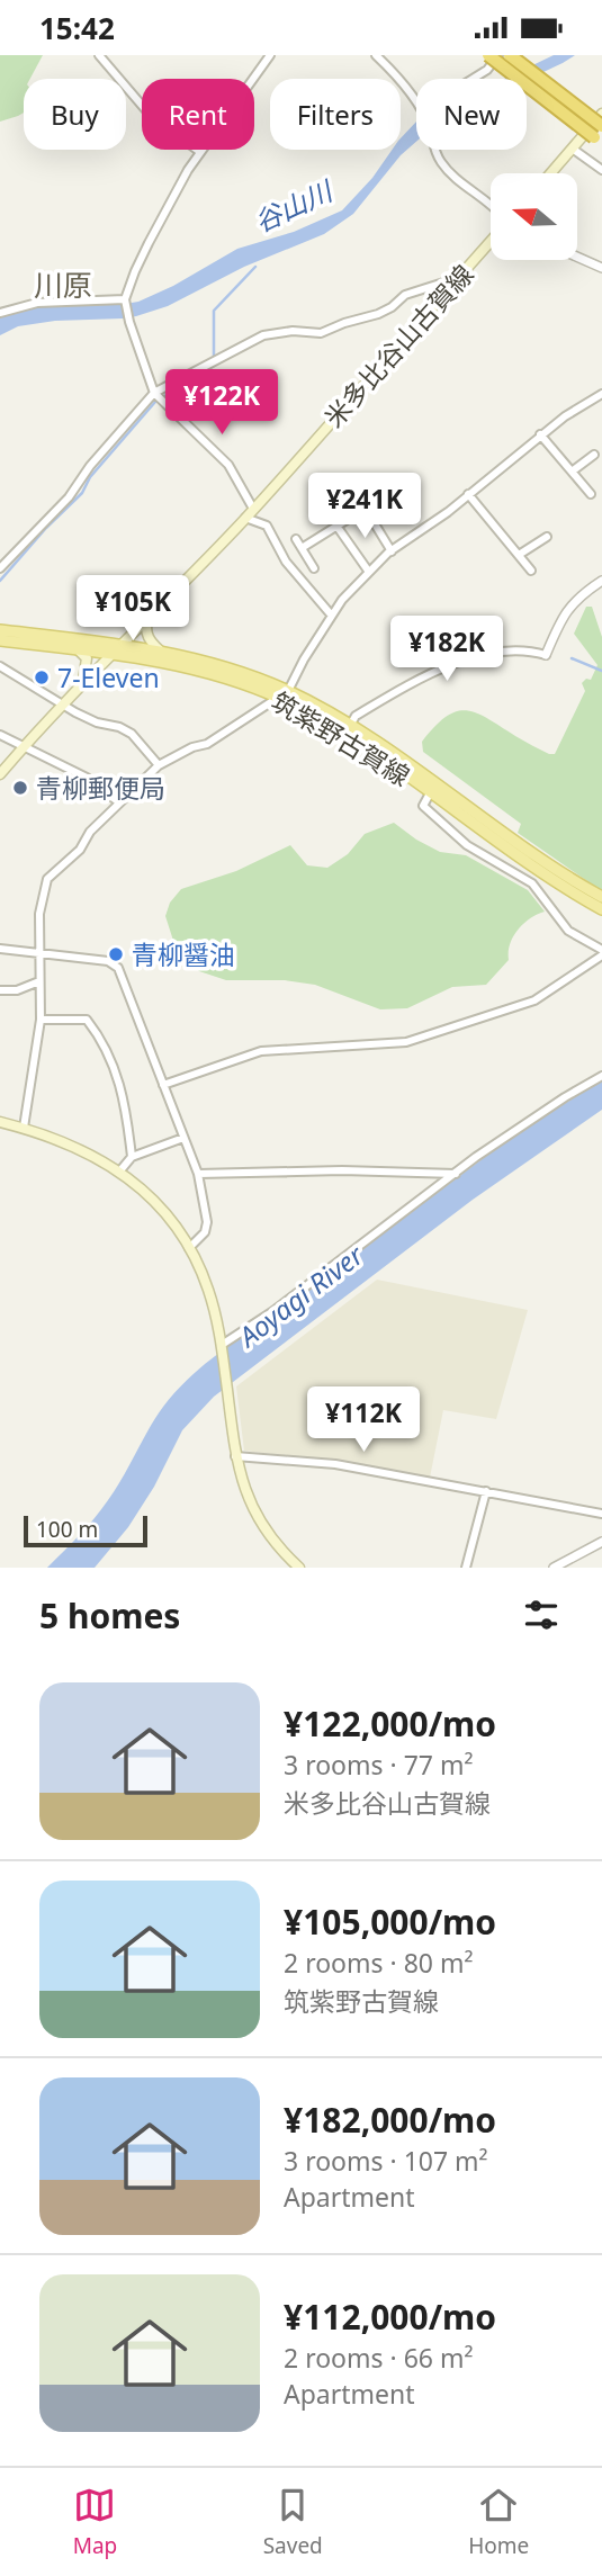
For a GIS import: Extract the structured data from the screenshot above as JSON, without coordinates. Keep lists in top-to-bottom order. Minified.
{"streets":{"main road":["米多比谷山古賀線","筑紫野古賀線"]},"crossings":[["米多比谷山古賀線","筑紫野古賀線"]],"districts":["川原"],"water":["谷山川","Aoyagi River"],"places":["7-Eleven","青柳郵便局","青柳醤油"],"scale_bar":"100 m","north":"left","page":{"status":"15:42","chip":["Buy","Rent","Filters","New"],"price":["¥122K","¥241K","¥105K","¥182K","¥112K"],"scale":"100 m","heading":"5 homes","list":[{"name":"¥122,000/mo","note":"3 rooms · 77 m² · 米多比谷山古賀線"},{"name":"¥105,000/mo","note":"2 rooms · 80 m² · 筑紫野古賀線"},{"name":"¥182,000/mo","note":"3 rooms · 107 m² · Apartment"},{"name":"¥112,000/mo","note":"2 rooms · 66 m² · Apartment"}],"tabs":["Map","Saved","Home"]}}
